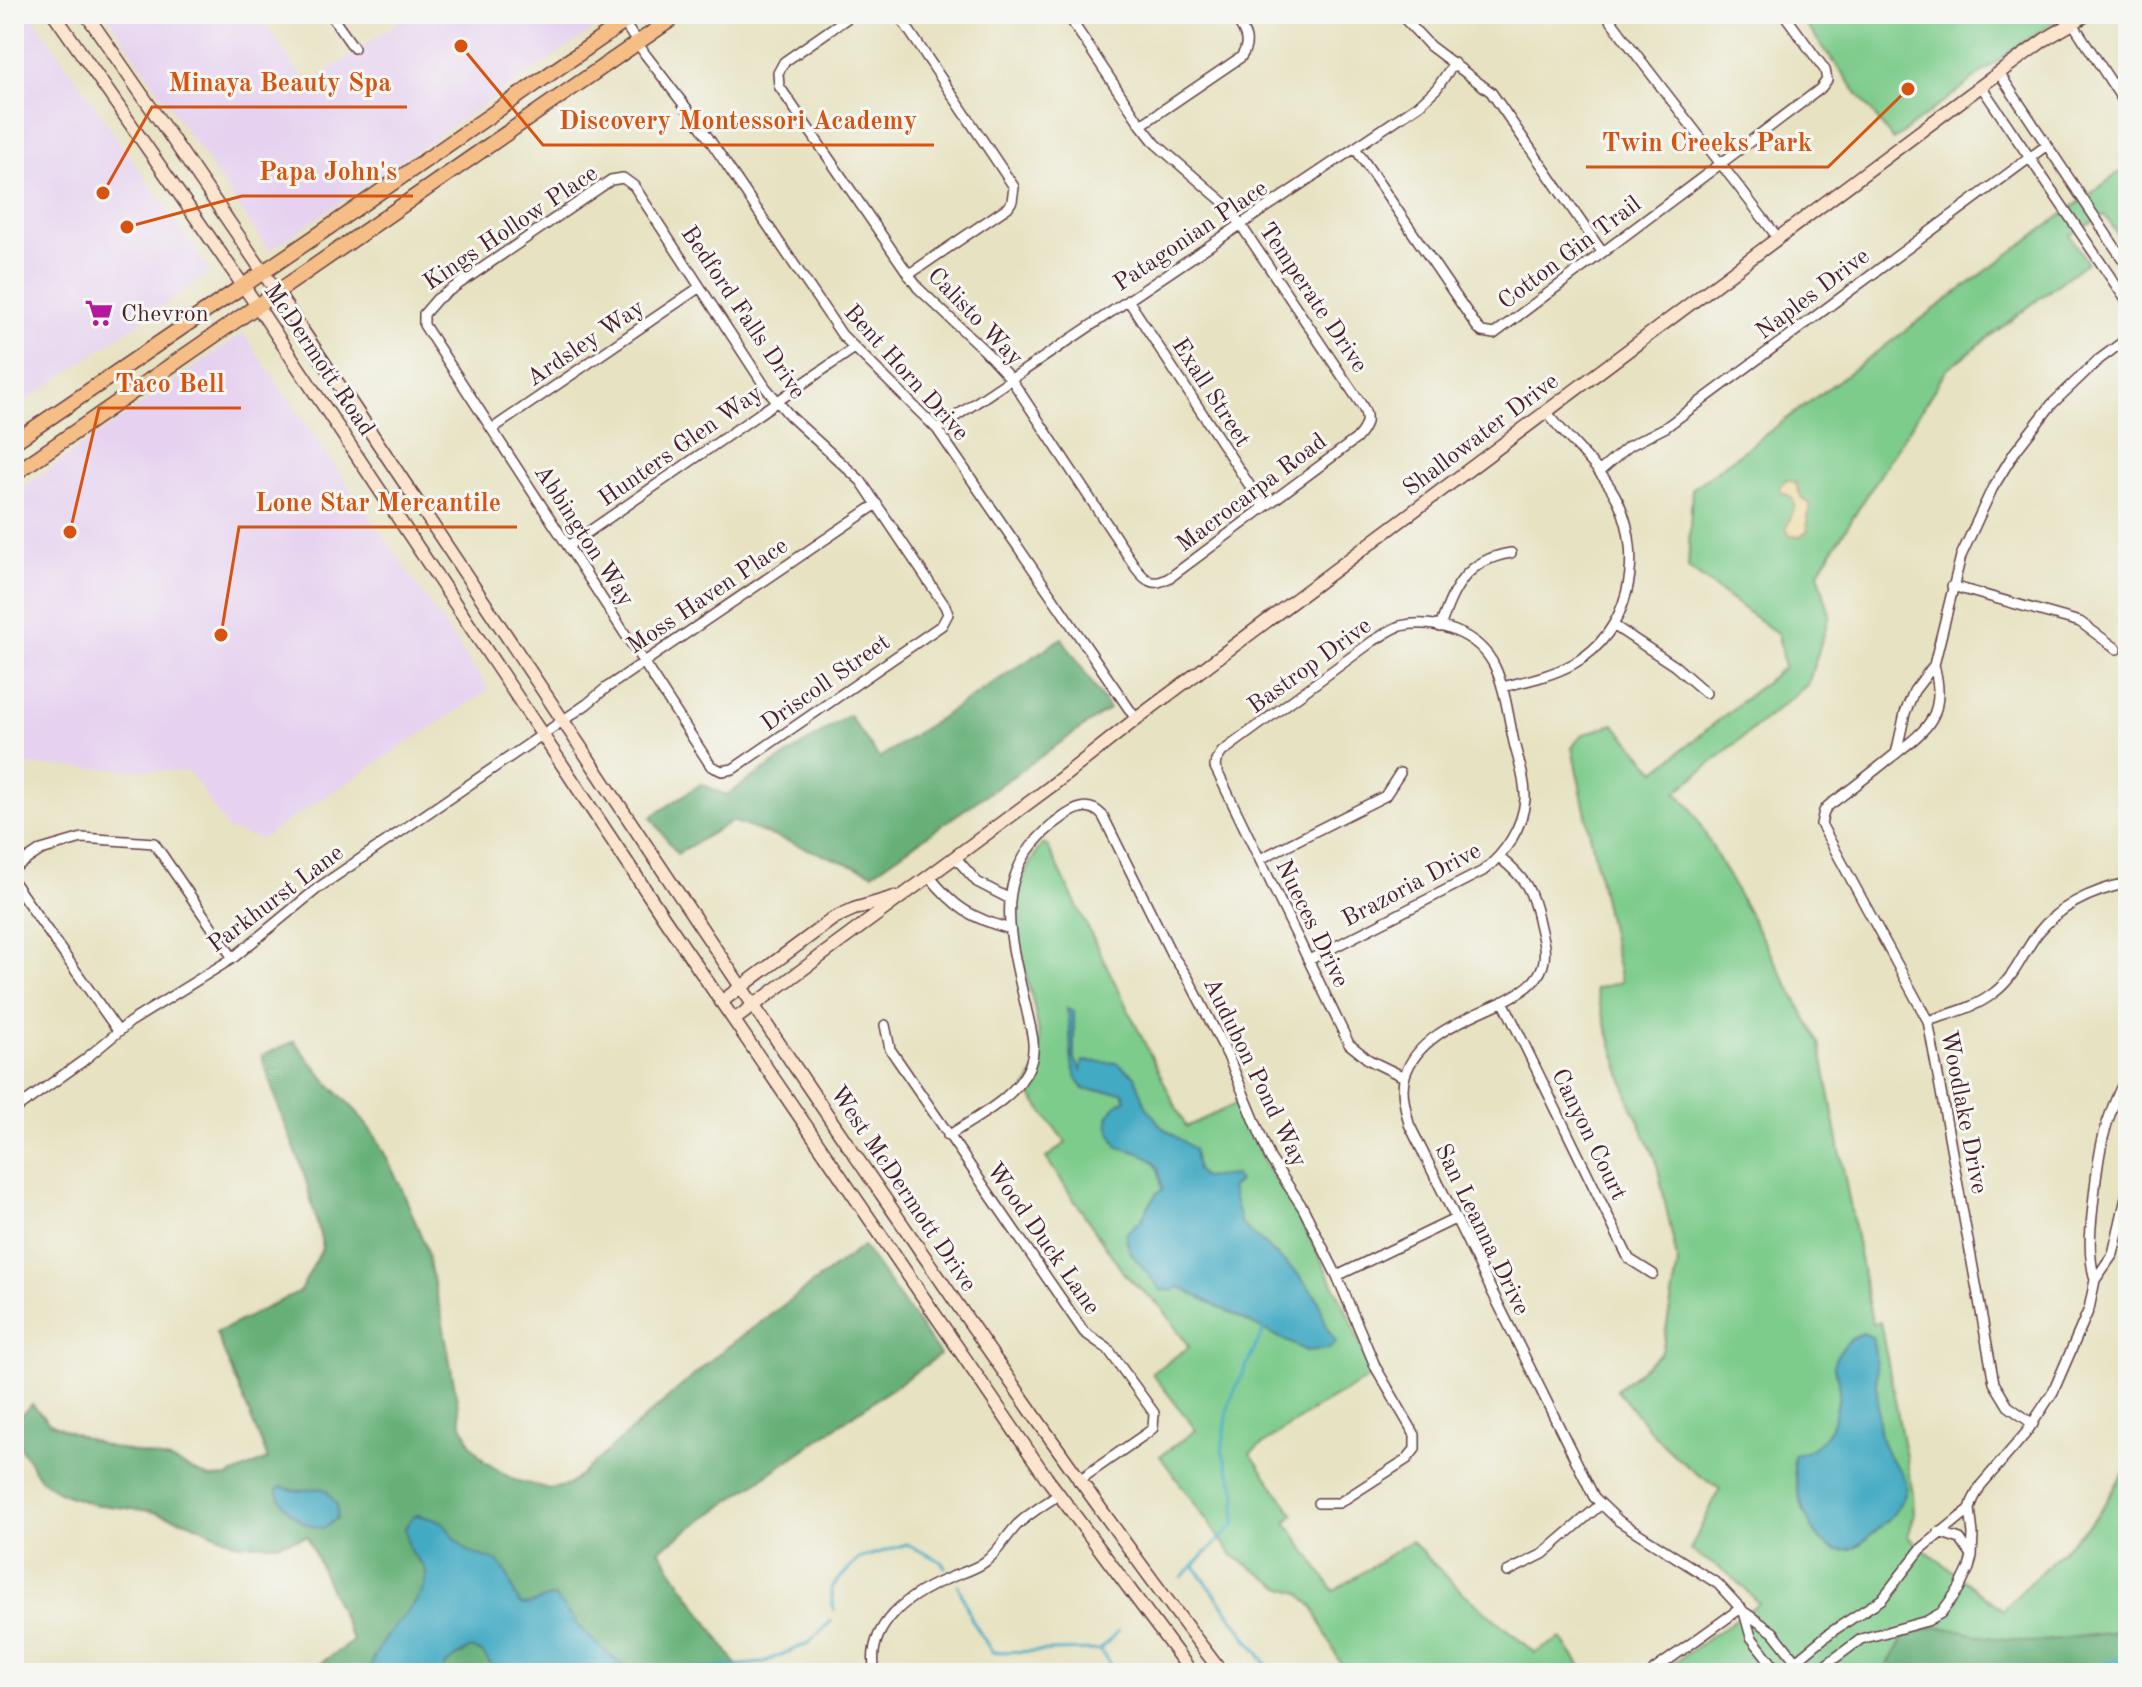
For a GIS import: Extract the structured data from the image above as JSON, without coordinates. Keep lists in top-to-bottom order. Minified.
{"streets":{"main road":["McDermott Road","Shallowater Drive","West McDermott Drive"],"street":["Kings Hollow Place","Patagonian Place","Cotton Gin Trail","Naples Drive","Temperate Drive","Bedford Falls Drive","Calisto Way","Ardsley Way","Bent Horn Drive","Exall Street","Hunters Glen Way","Macrocarpa Road","Abbington Way","Moss Haven Place","Bastrop Drive","Driscoll Street","Brazoria Drive","Parkhurst Lane","Nueces Drive","Audubon Pond Way","Woodlake Drive","Canyon Court","San Leanna Drive","Wood Duck Lane"]},"crossings":[["Kings Hollow Place","Bedford Falls Drive"],["Kings Hollow Place","Abbington Way"],["Patagonian Place","Cotton Gin Trail"],["Patagonian Place","Temperate Drive"],["Patagonian Place","Calisto Way"],["Patagonian Place","Bent Horn Drive"],["Patagonian Place","Exall Street"],["Temperate Drive","Macrocarpa Road"],["Bedford Falls Drive","Ardsley Way"],["Bedford Falls Drive","Hunters Glen Way"],["Bedford Falls Drive","Moss Haven Place"],["Bedford Falls Drive","Driscoll Street"],["Calisto Way","Macrocarpa Road"],["Ardsley Way","Abbington Way"],["McDermott Road","Moss Haven Place"],["McDermott Road","Parkhurst Lane"],["McDermott Road","West McDermott Drive"],["Bent Horn Drive","Shallowater Drive"],["Bent Horn Drive","Hunters Glen Way"],["Exall Street","Macrocarpa Road"],["Shallowater Drive","West McDermott Drive"],["Hunters Glen Way","Abbington Way"],["Abbington Way","Moss Haven Place"],["Abbington Way","Driscoll Street"],["Moss Haven Place","Parkhurst Lane"],["Moss Haven Place","West McDermott Drive"],["Bastrop Drive","Brazoria Drive"],["Bastrop Drive","Nueces Drive"],["Brazoria Drive","Nueces Drive"],["Parkhurst Lane","West McDermott Drive"],["Nueces Drive","San Leanna Drive"],["West McDermott Drive","Wood Duck Lane"]],"places":{"other":["Discovery Montessori Academy","Twin Creeks Park","Minaya Beauty Spa","Papa John's","Taco Bell","Lone Star Mercantile"],"supermarket":["Chevron"]}}
